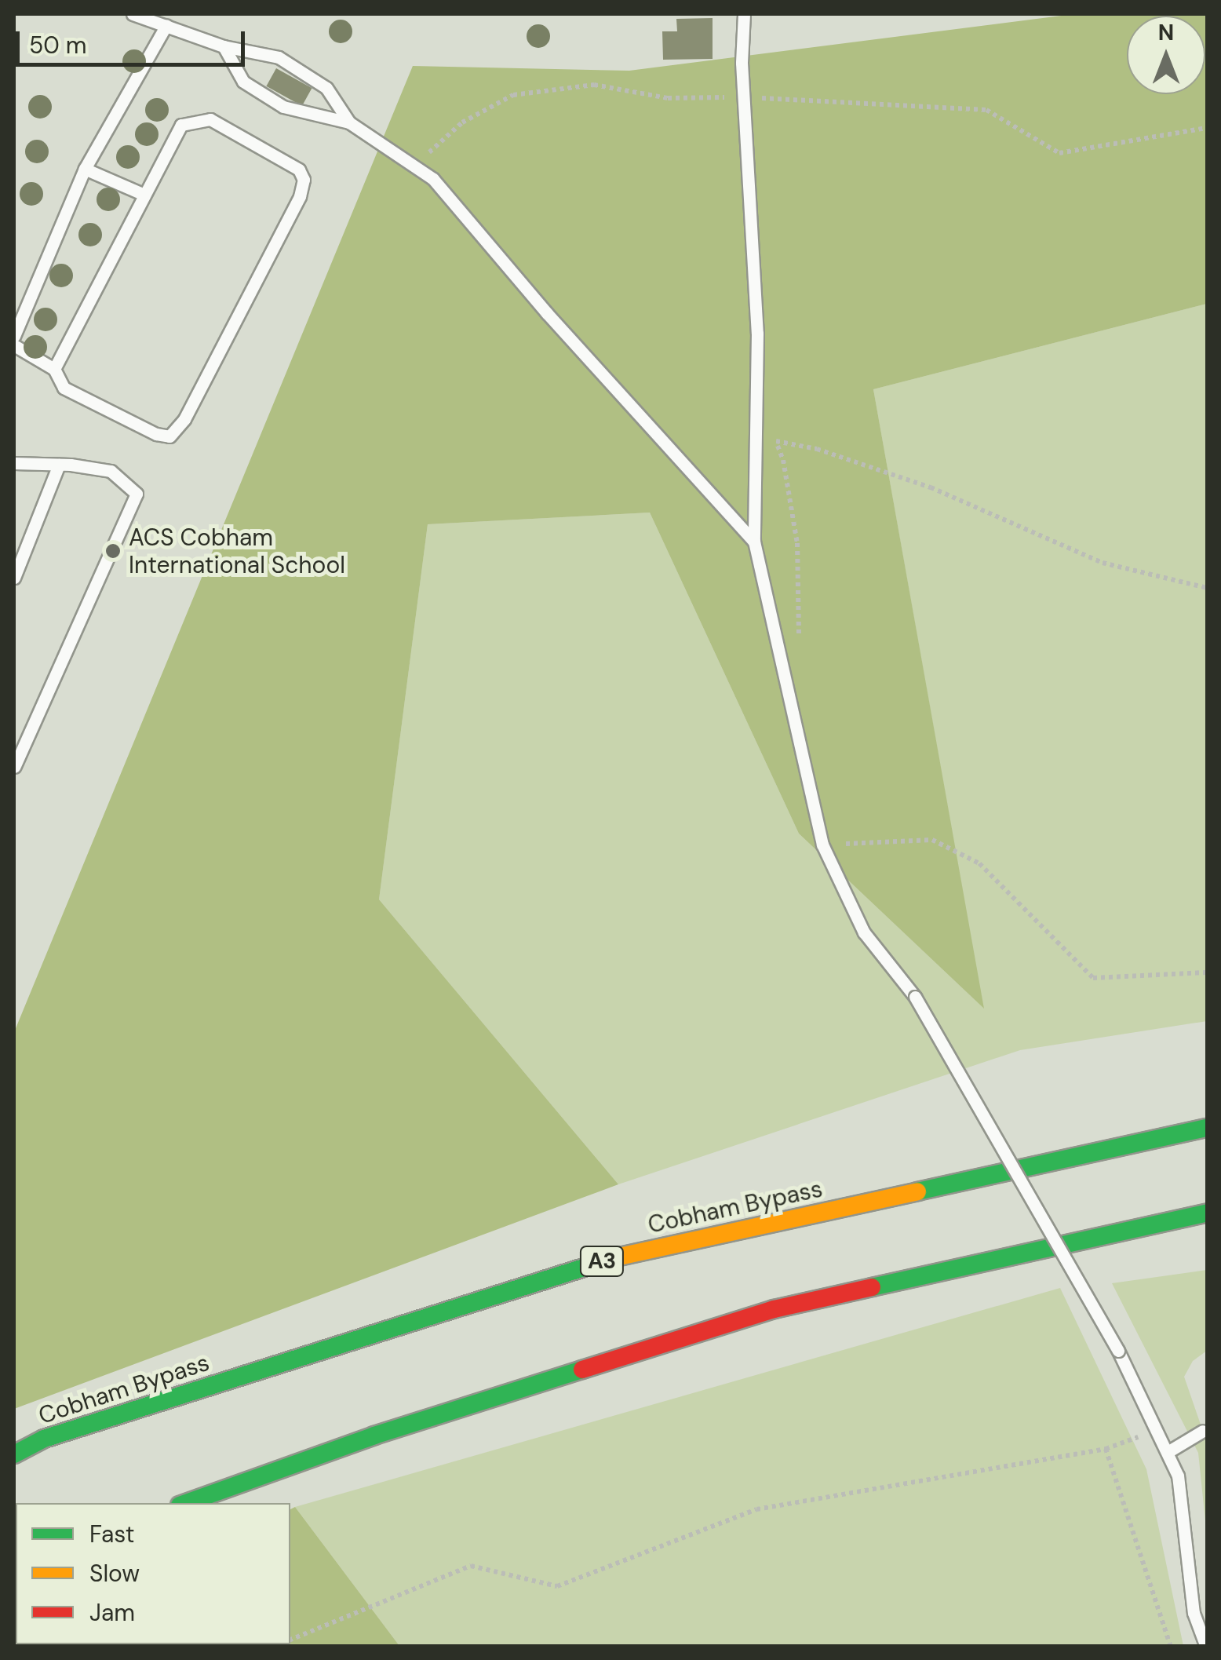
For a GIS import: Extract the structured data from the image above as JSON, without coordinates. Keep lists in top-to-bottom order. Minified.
{"streets":{"highway":["Cobham Bypass","A3"]},"places":["ACS Cobham International School"],"legend":["Fast","Slow","Jam"],"scale_bar":"50 m","north":"top"}
